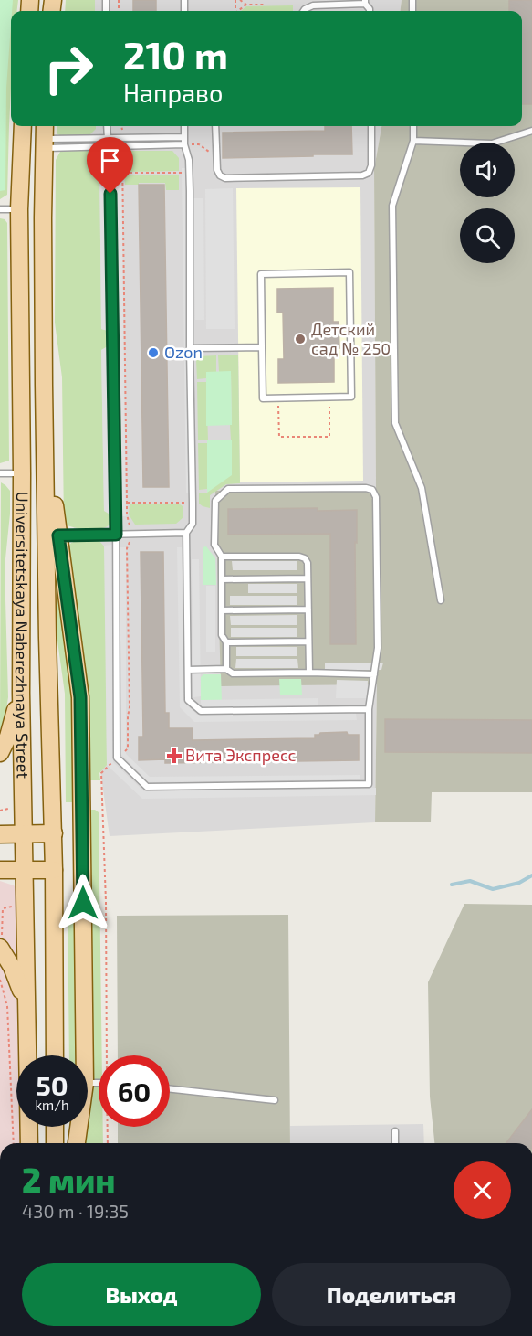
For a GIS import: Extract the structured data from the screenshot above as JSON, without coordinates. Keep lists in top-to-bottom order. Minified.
{"streets":{"main road":["Universitetskaya Naberezhnaya Street"]},"places":{"other":["Детский сад № 250","Ozon"],"health":["Вита Экспресс"]},"page":{"turn":["210 m","Направо"],"speed":"50 km/h","limit":"60","heading":["2 мин","430 m · 19:35"],"buttons":["Выход","Поделиться"]}}
